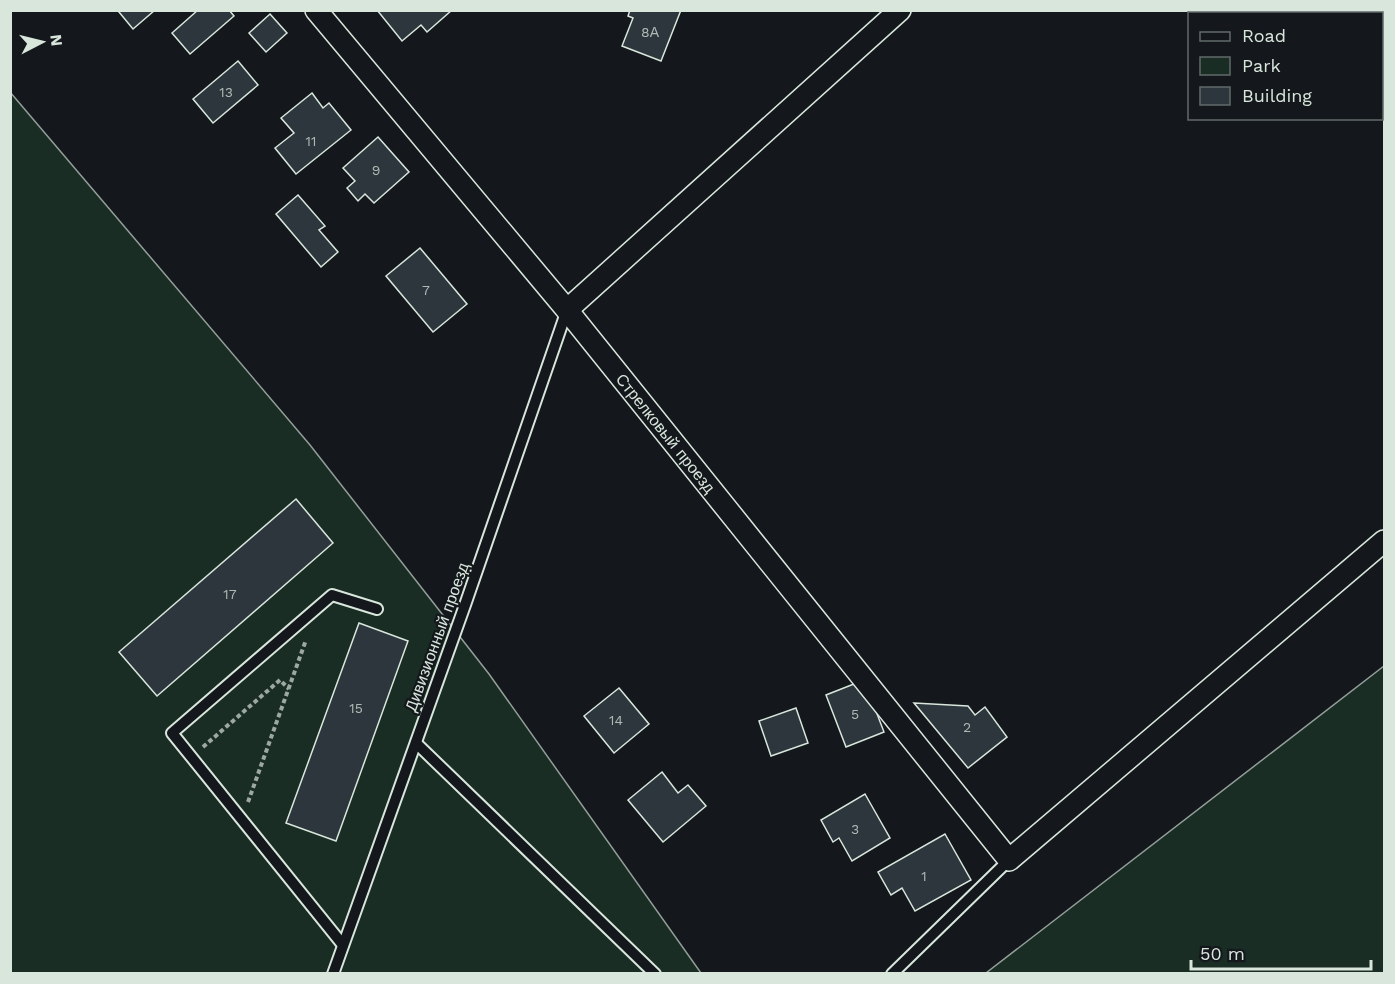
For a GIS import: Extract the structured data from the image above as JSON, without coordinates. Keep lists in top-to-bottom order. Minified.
{"streets":{"street":["Стрелковый проезд"],"lane":["Дивизионный проезд"]},"crossings":[["Стрелковый проезд","Дивизионный проезд"]],"house_numbers":["8А","13","11","9","7","17","15","5","14","2","3","1"],"legend":["Road","Park","Building"],"scale_bar":"50 m","north":"right"}
